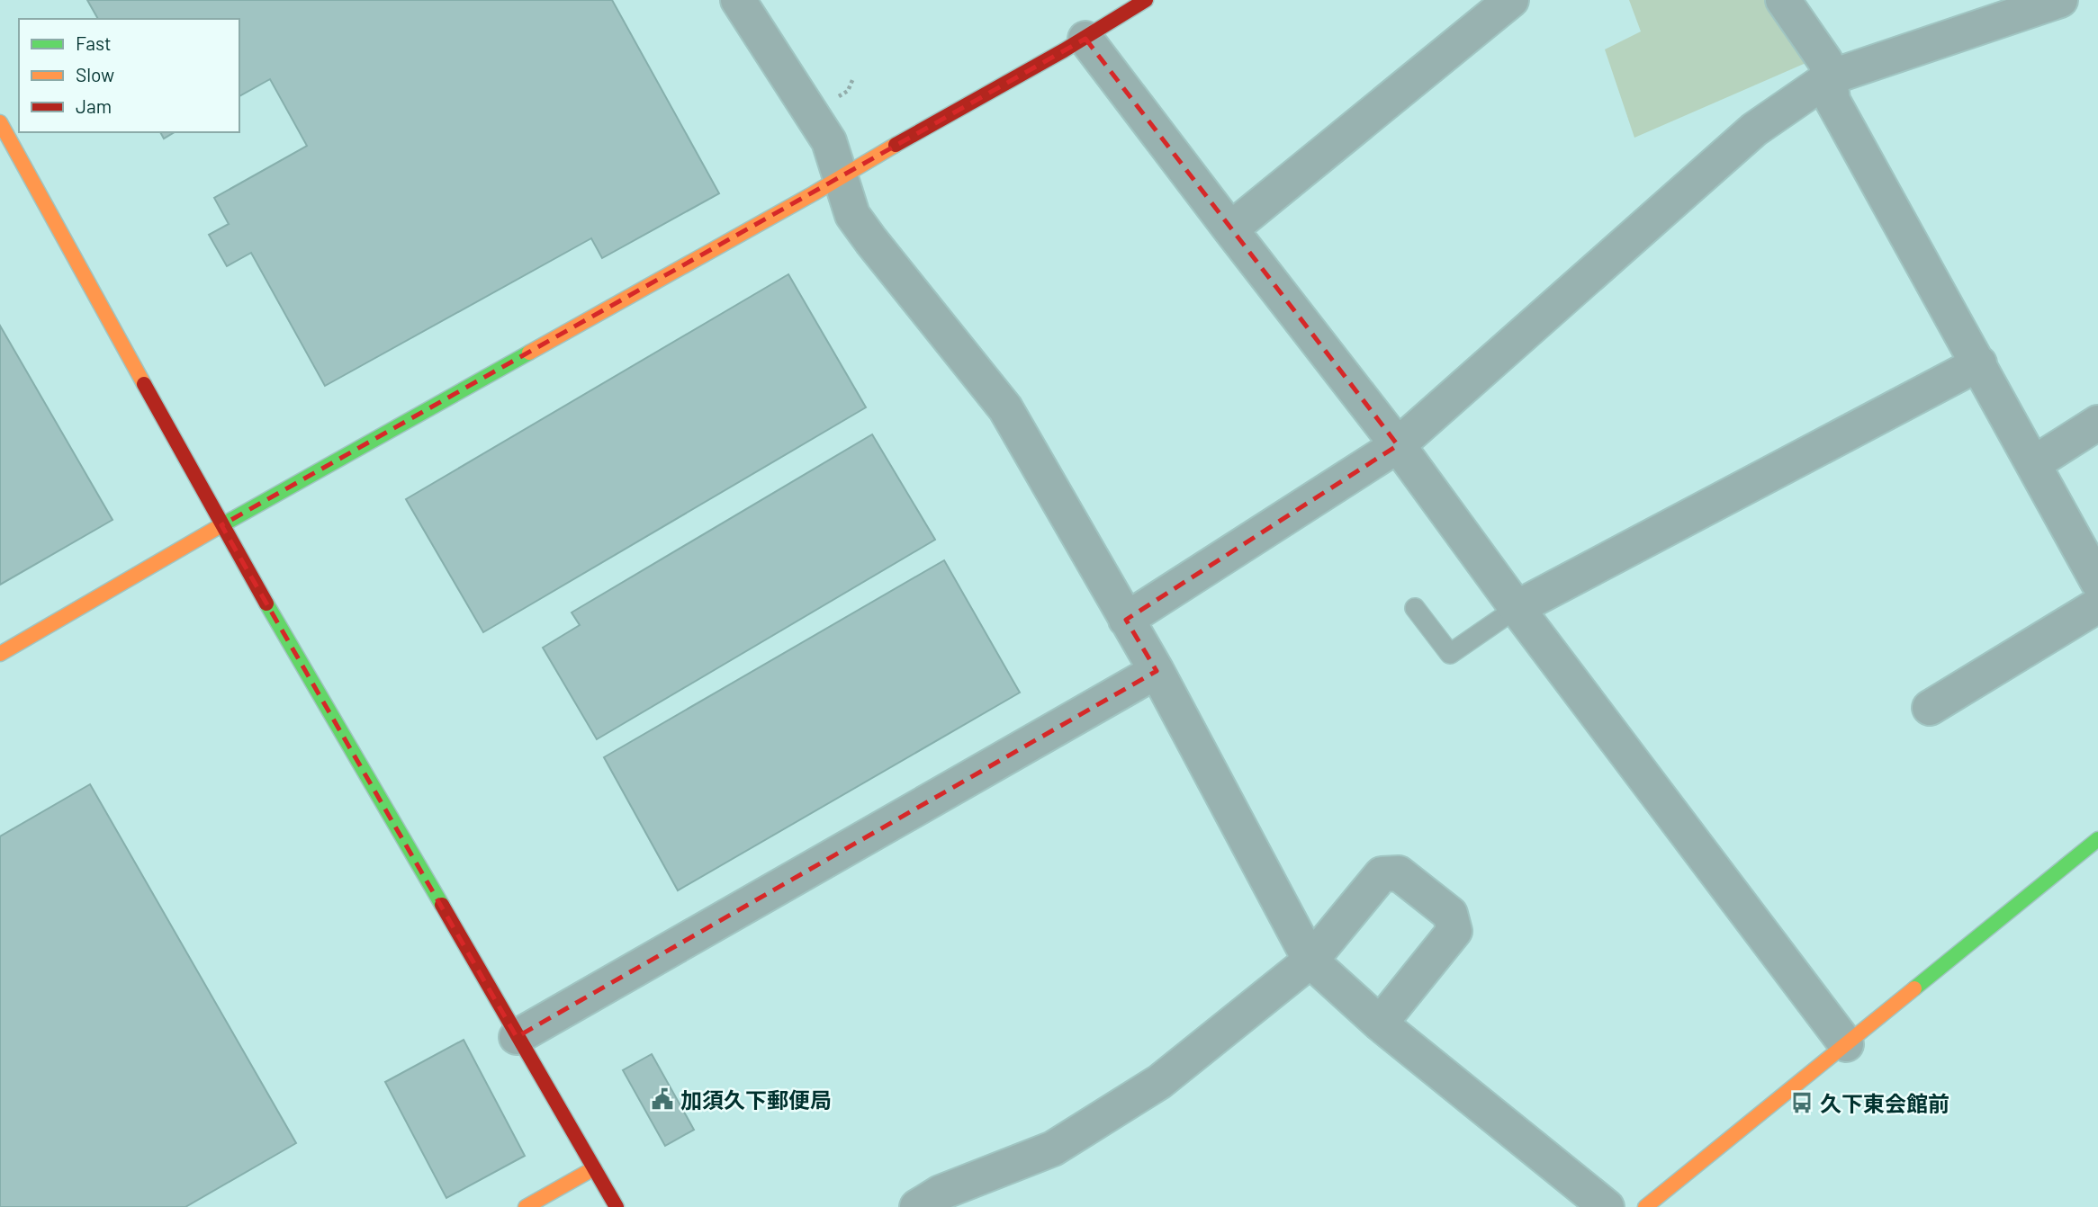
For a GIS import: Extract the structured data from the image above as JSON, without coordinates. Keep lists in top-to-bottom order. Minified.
{"places":{"public building":["加須久下郵便局"],"bus stop":["久下東会館前"]},"legend":["Fast","Slow","Jam"]}
